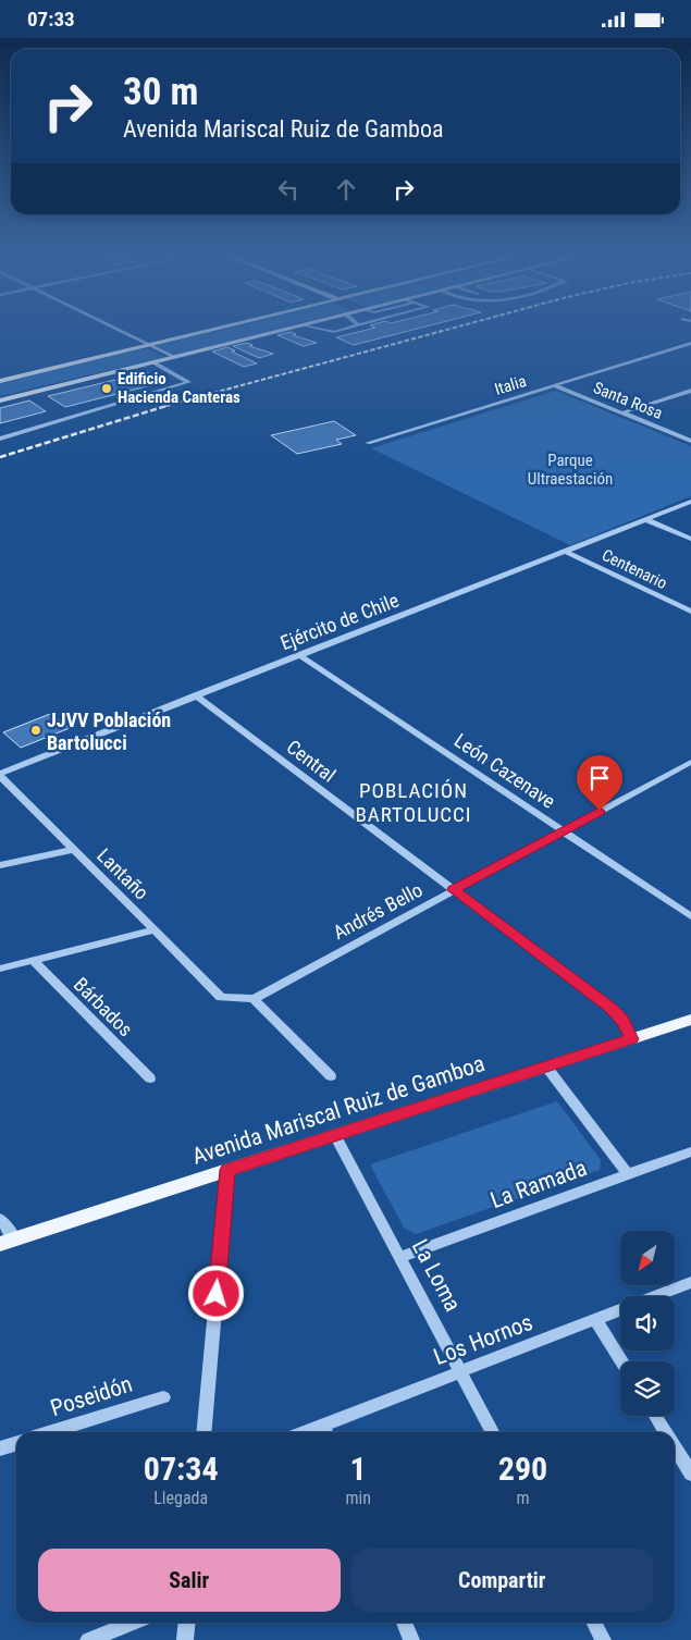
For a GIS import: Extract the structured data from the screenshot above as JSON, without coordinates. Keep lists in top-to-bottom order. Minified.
{"streets":{"main road":["Avenida Mariscal Ruiz de Gamboa"],"street":["Italia","Santa Rosa","Centenario","Ejército de Chile","Central","León Cazenave","Lantaño","Andrés Bello","Bárbados","La Ramada","La Loma","Los Hornos","Poseidón"]},"crossings":[["Italia","Santa Rosa"],["Centenario","Ejército de Chile"],["Ejército de Chile","Central"],["Ejército de Chile","León Cazenave"],["Ejército de Chile","Lantaño"],["Central","Andrés Bello"],["Central","Avenida Mariscal Ruiz de Gamboa"],["León Cazenave","Andrés Bello"],["Lantaño","Andrés Bello"],["Avenida Mariscal Ruiz de Gamboa","La Loma"],["La Ramada","La Loma"],["La Loma","Los Hornos"]],"districts":["POBLACIÓN BARTOLUCCI"],"parks":["Parque Ultraestación"],"places":["Edificio Hacienda Canteras","JJVV Población Bartolucci"],"north":"bottom left","page":{"status":"07:33","turn":["30 m","Avenida Mariscal Ruiz de Gamboa"],"eta":["07:34","Llegada","1","min","290","m"],"buttons":["Salir","Compartir"]}}
